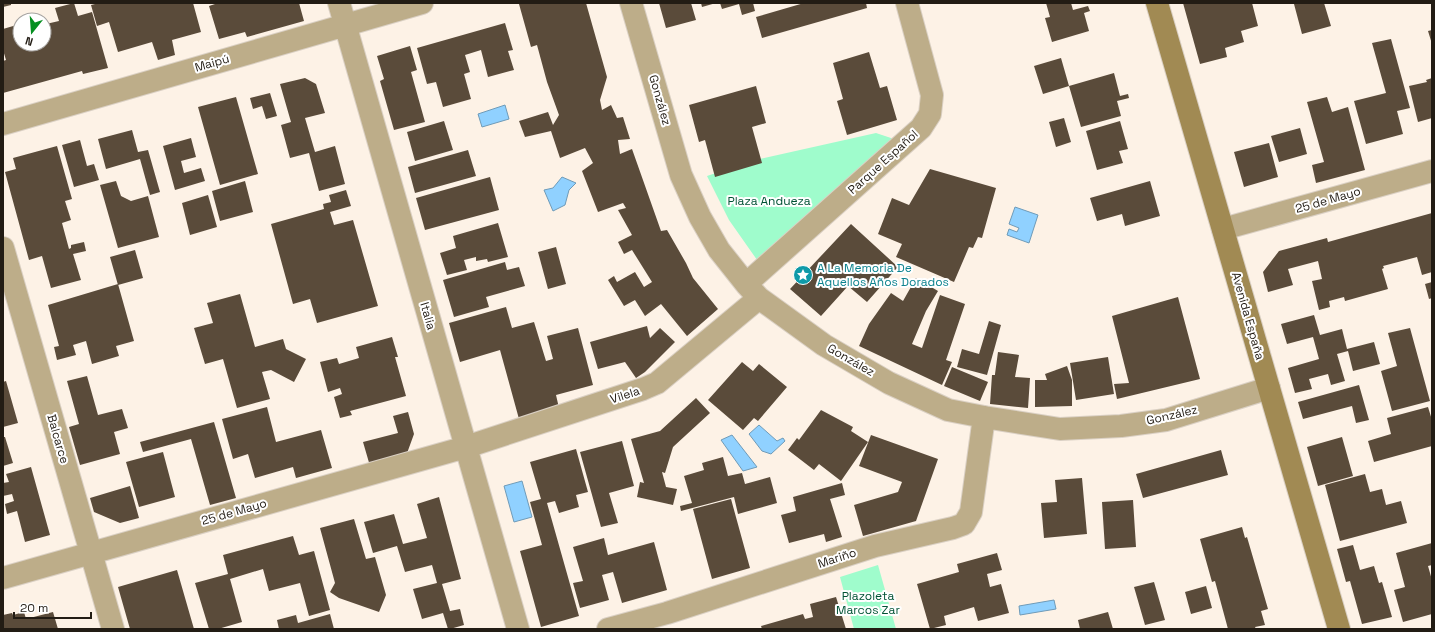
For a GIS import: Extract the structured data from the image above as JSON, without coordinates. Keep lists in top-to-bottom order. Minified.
{"streets":{"main road":["Avenida España"],"street":["Maipú","González","Parque Español","25 de Mayo","Italia","Vilela","Balcarce","Mariño"]},"crossings":[["Maipú","Italia"],["González","Parque Español"],["González","Avenida España"],["González","Vilela"],["González","Mariño"],["Parque Español","Vilela"],["25 de Mayo","Italia"],["25 de Mayo","Avenida España"],["25 de Mayo","Vilela"],["25 de Mayo","Balcarce"],["Italia","Vilela"]],"parks":["Plaza Andueza","Plazoleta Marcos Zar"],"places":{"place":["A La Memoria De Aquellos Años Dorados"]},"scale_bar":"20 m","north":"bottom"}
